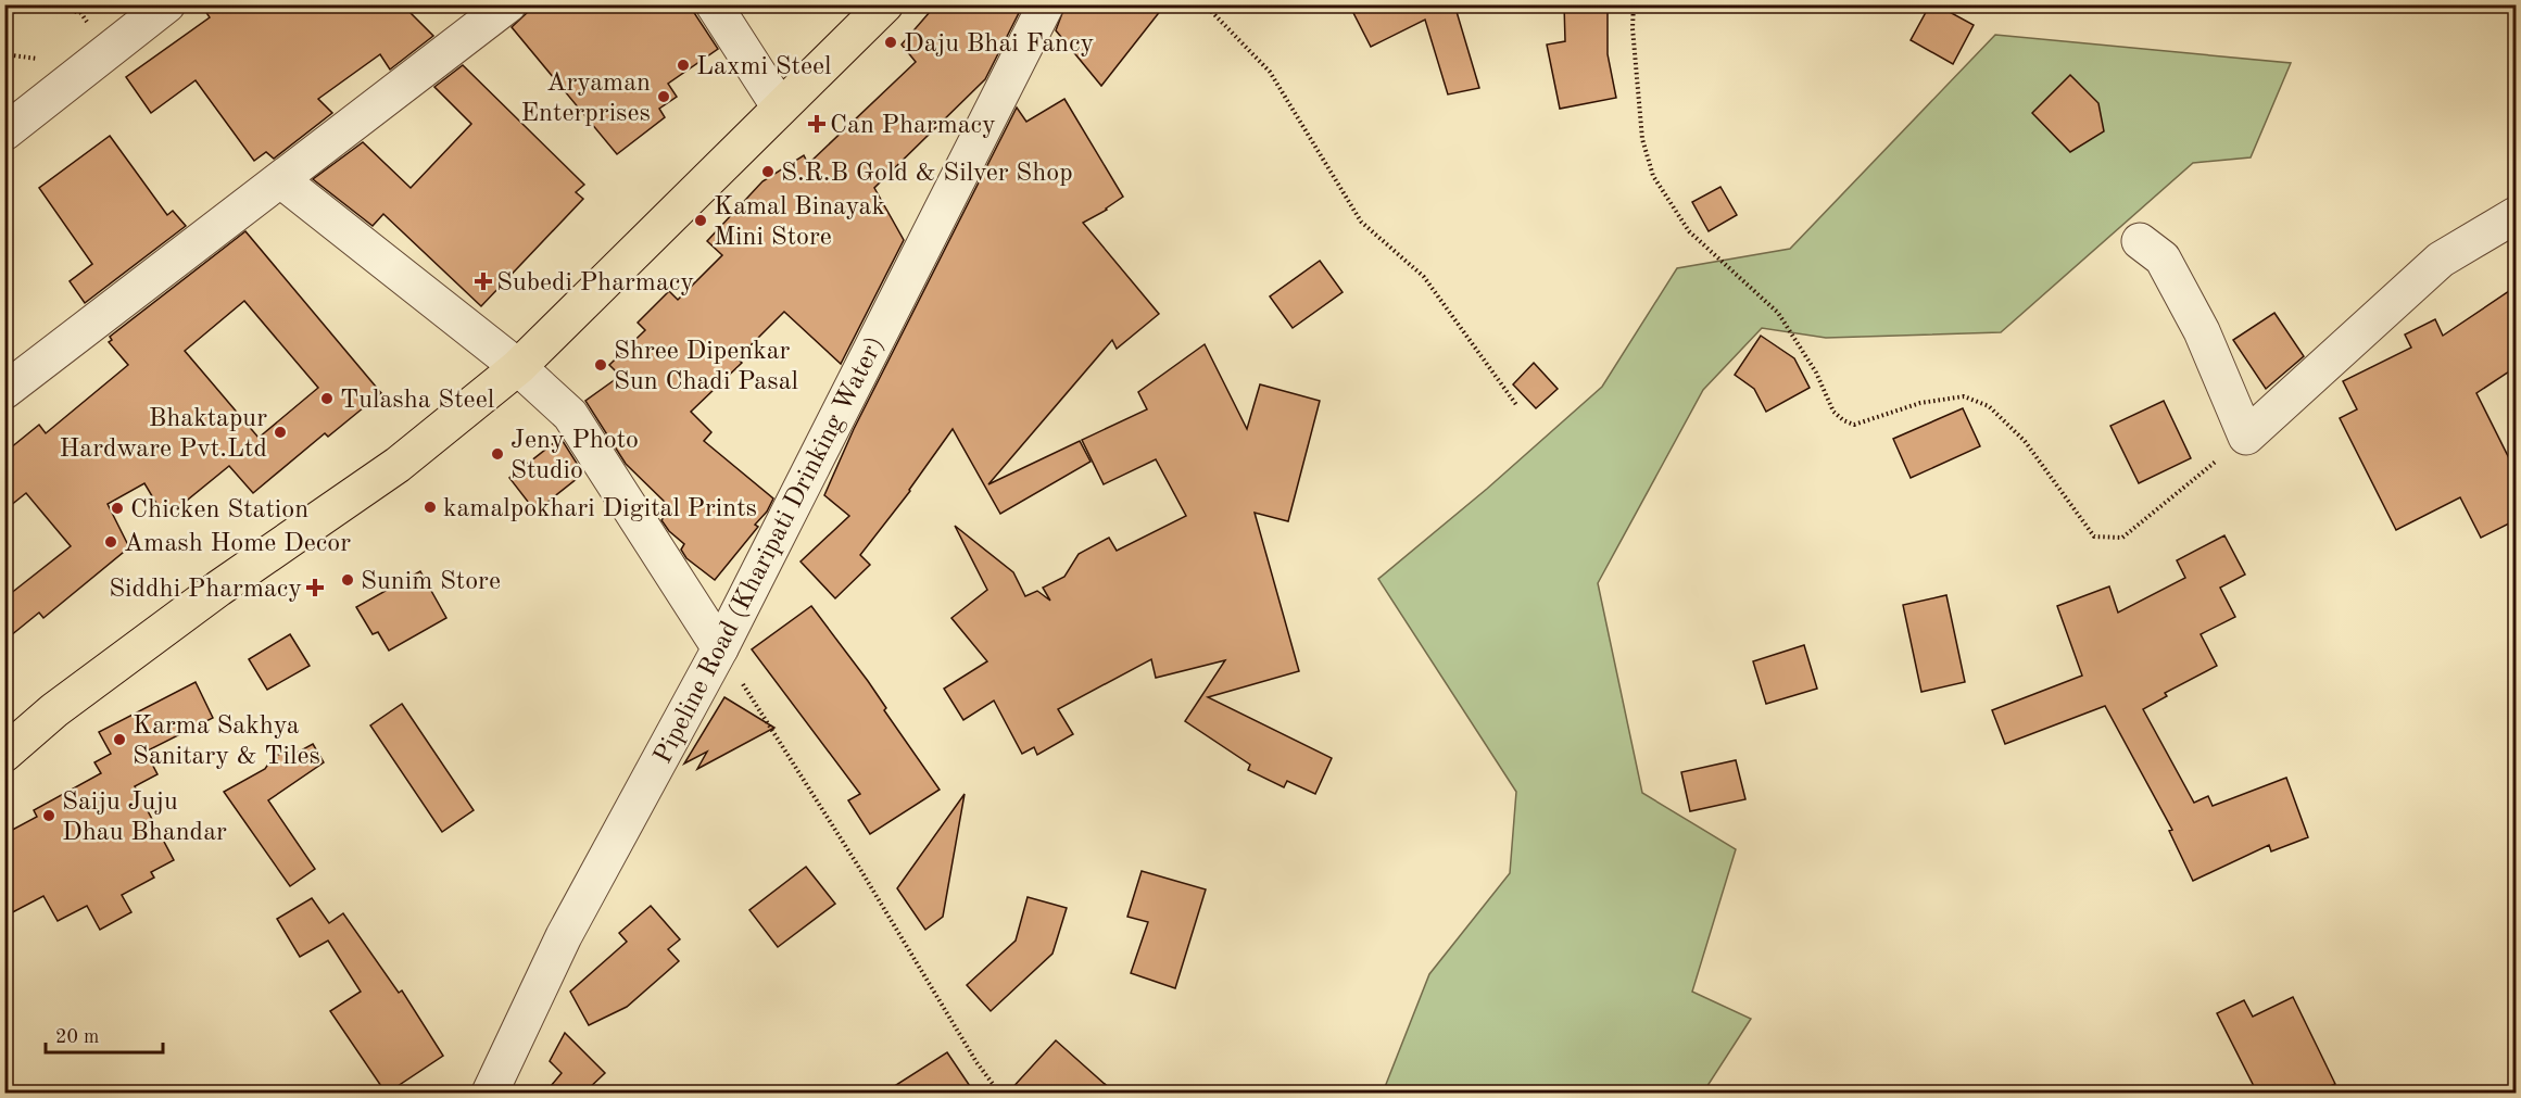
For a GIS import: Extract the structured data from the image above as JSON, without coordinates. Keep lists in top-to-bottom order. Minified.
{"streets":{"street":["Pipeline Road (Kharipati Drinking Water)"]},"places":{"other":["Daju Bhai Fancy","Laxmi Steel","Aryaman Enterprises","S.R.B Gold & Silver Shop","Kamal Binayak Mini Store","Shree Dipenkar Sun Chadi Pasal","Tulasha Steel","Bhaktapur Hardware Pvt.Ltd","Jeny Photo Studio","kamalpokhari Digital Prints","Chicken Station","Amash Home Decor","Sunim Store","Karma Sakhya Sanitary & Tiles","Saiju Juju Dhau Bhandar"],"health":["Can Pharmacy","Subedi Pharmacy","Siddhi Pharmacy"]},"scale_bar":"20 m"}
